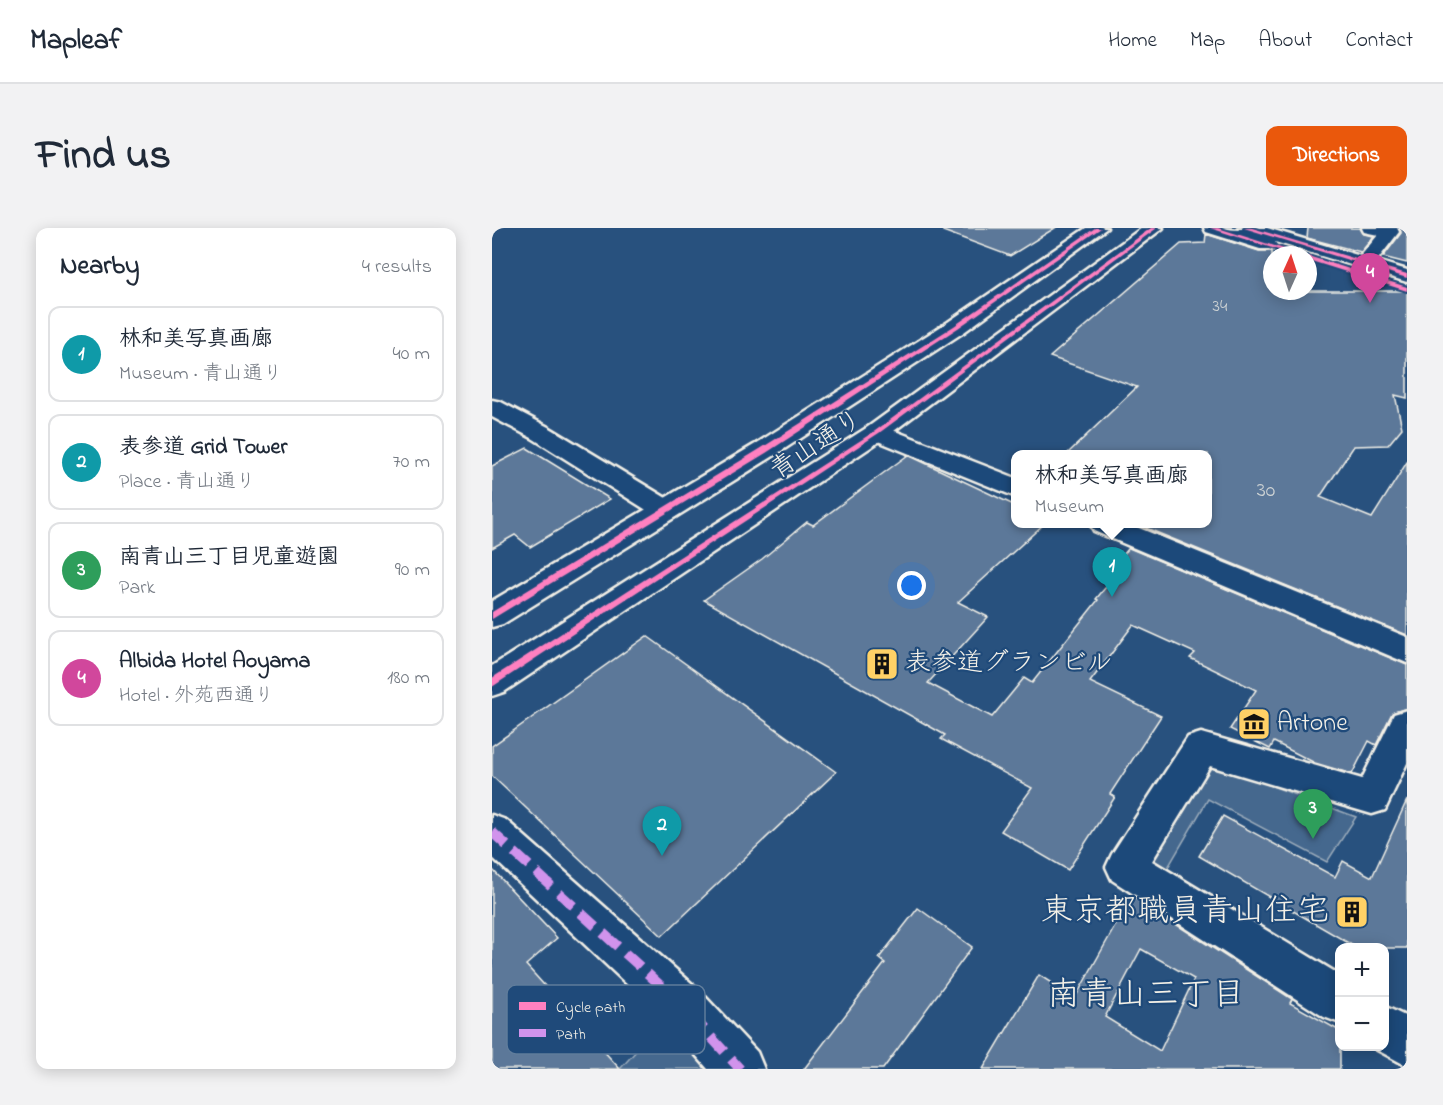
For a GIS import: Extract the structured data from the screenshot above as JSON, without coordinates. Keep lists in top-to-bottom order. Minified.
{"streets":{"main road":["青山通り"]},"districts":["南青山三丁目"],"places":{"building":["表参道グランビル","東京都職員青山住宅"],"museum":["Artone"]},"house_numbers":["34","30"],"legend":["Cycle path","Path"],"north":"top","page":{"header":"Mapleaf","nav":["Home","Map","About","Contact"],"title":"Find us","buttons":"Directions","heading":["Nearby","4 results"],"pins":["4","1","3","2"],"list":[{"mark":"1","name":"林和美写真画廊","note":"Museum · 青山通り","value":"40 m"},{"mark":"2","name":"表参道 Grid Tower","note":"Place · 青山通り","value":"70 m"},{"mark":"3","name":"南青山三丁目児童遊園","note":"Park","value":"90 m"},{"mark":"4","name":"Albida Hotel Aoyama","note":"Hotel · 外苑西通り","value":"180 m"}],"popup":["林和美写真画廊","Museum"],"map_buttons":["+","−"]}}
